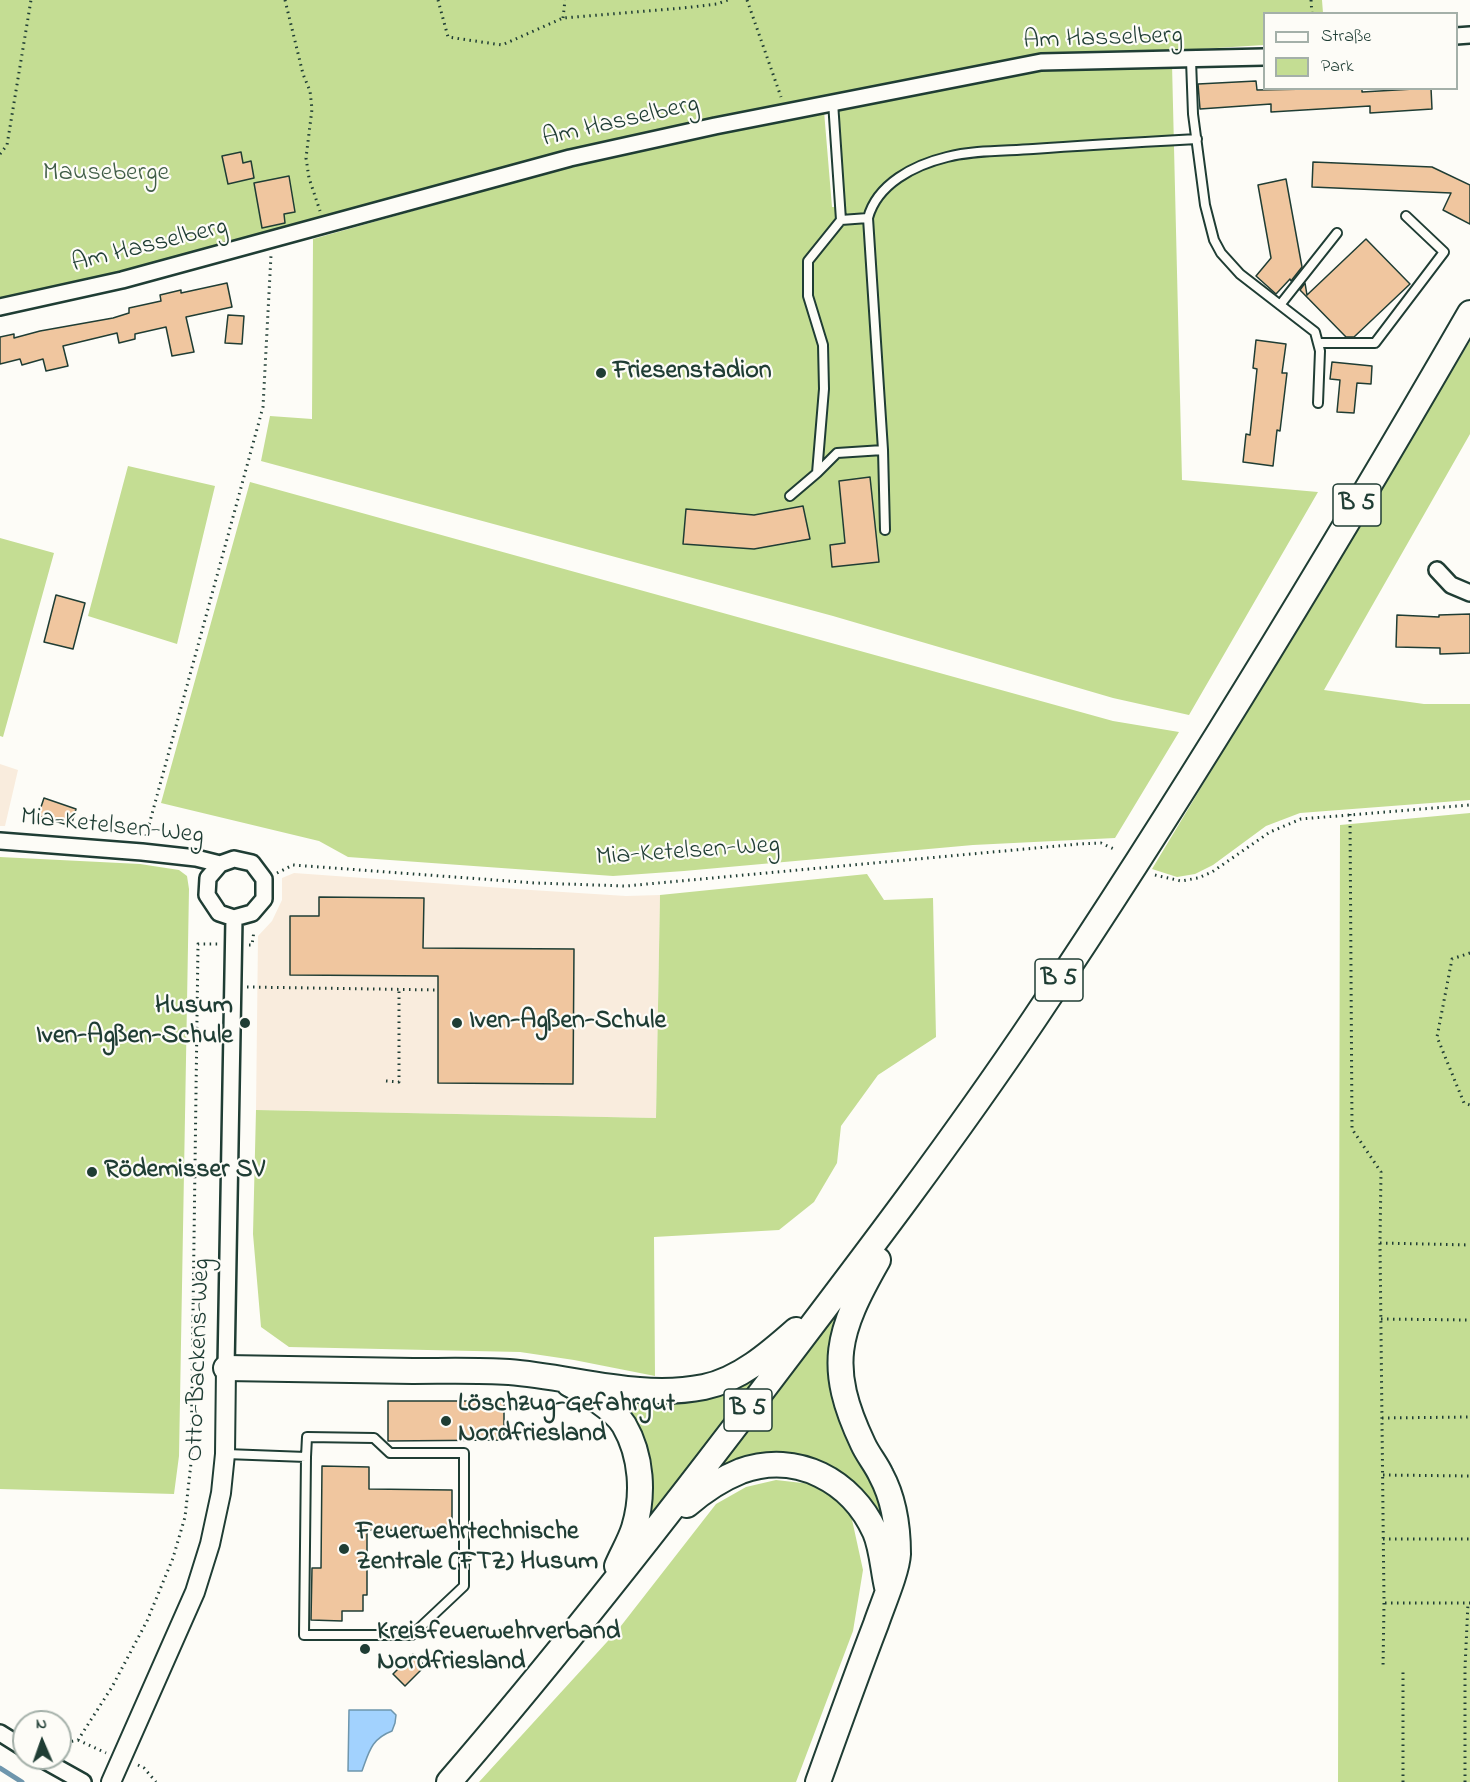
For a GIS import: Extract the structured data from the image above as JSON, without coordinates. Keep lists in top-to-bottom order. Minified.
{"streets":{"highway":["B 5"],"street":["Am Hasselberg","Mia-Ketelsen-Weg","Otto-Backens-Weg"]},"crossings":[["Mia-Ketelsen-Weg","Otto-Backens-Weg"]],"parks":["Mauseberge"],"places":["Friesenstadion","Husum Iven-Agßen-Schule","Iven-Agßen-Schule","Rödemisser SV","Löschzug-Gefahrgut Nordfriesland","Feuerwehrtechnische Zentrale (FTZ) Husum","Kreisfeuerwehrverband Nordfriesland"],"legend":["Straße","Park"],"north":"top"}
